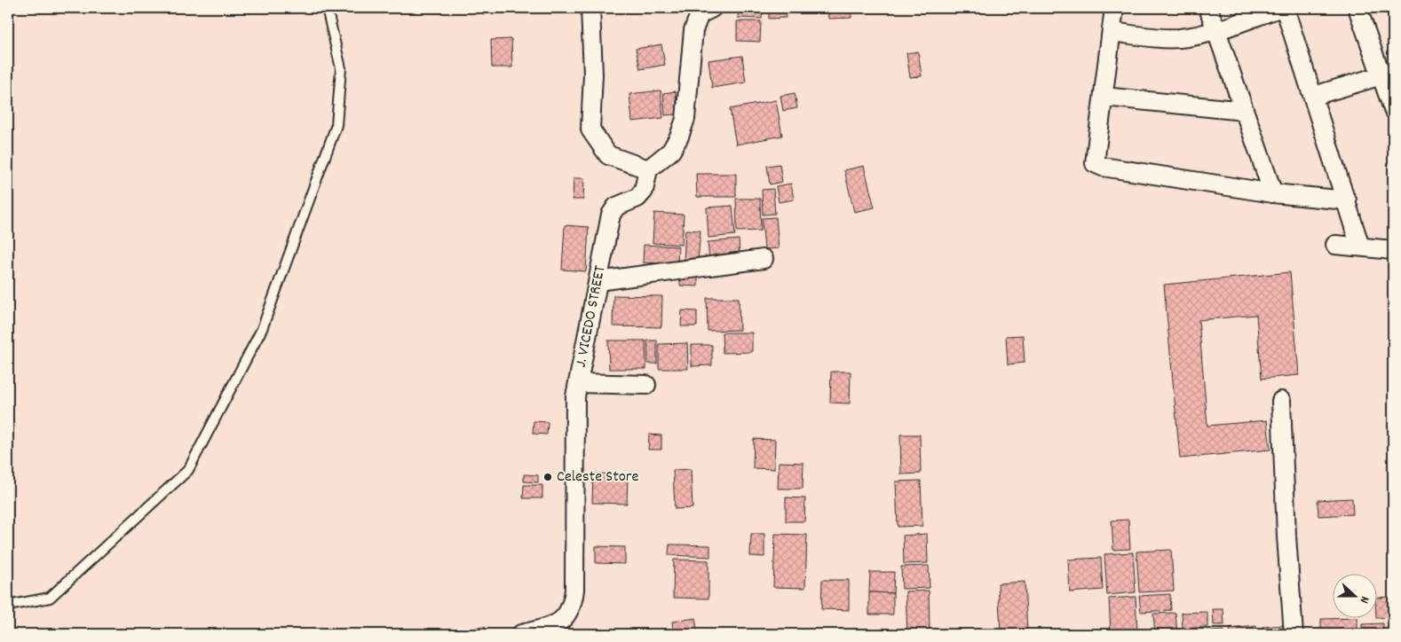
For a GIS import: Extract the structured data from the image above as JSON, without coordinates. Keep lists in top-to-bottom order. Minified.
{"streets":{"street":["J. VICEDO STREET"]},"places":["Celeste Store"],"north":"right"}
